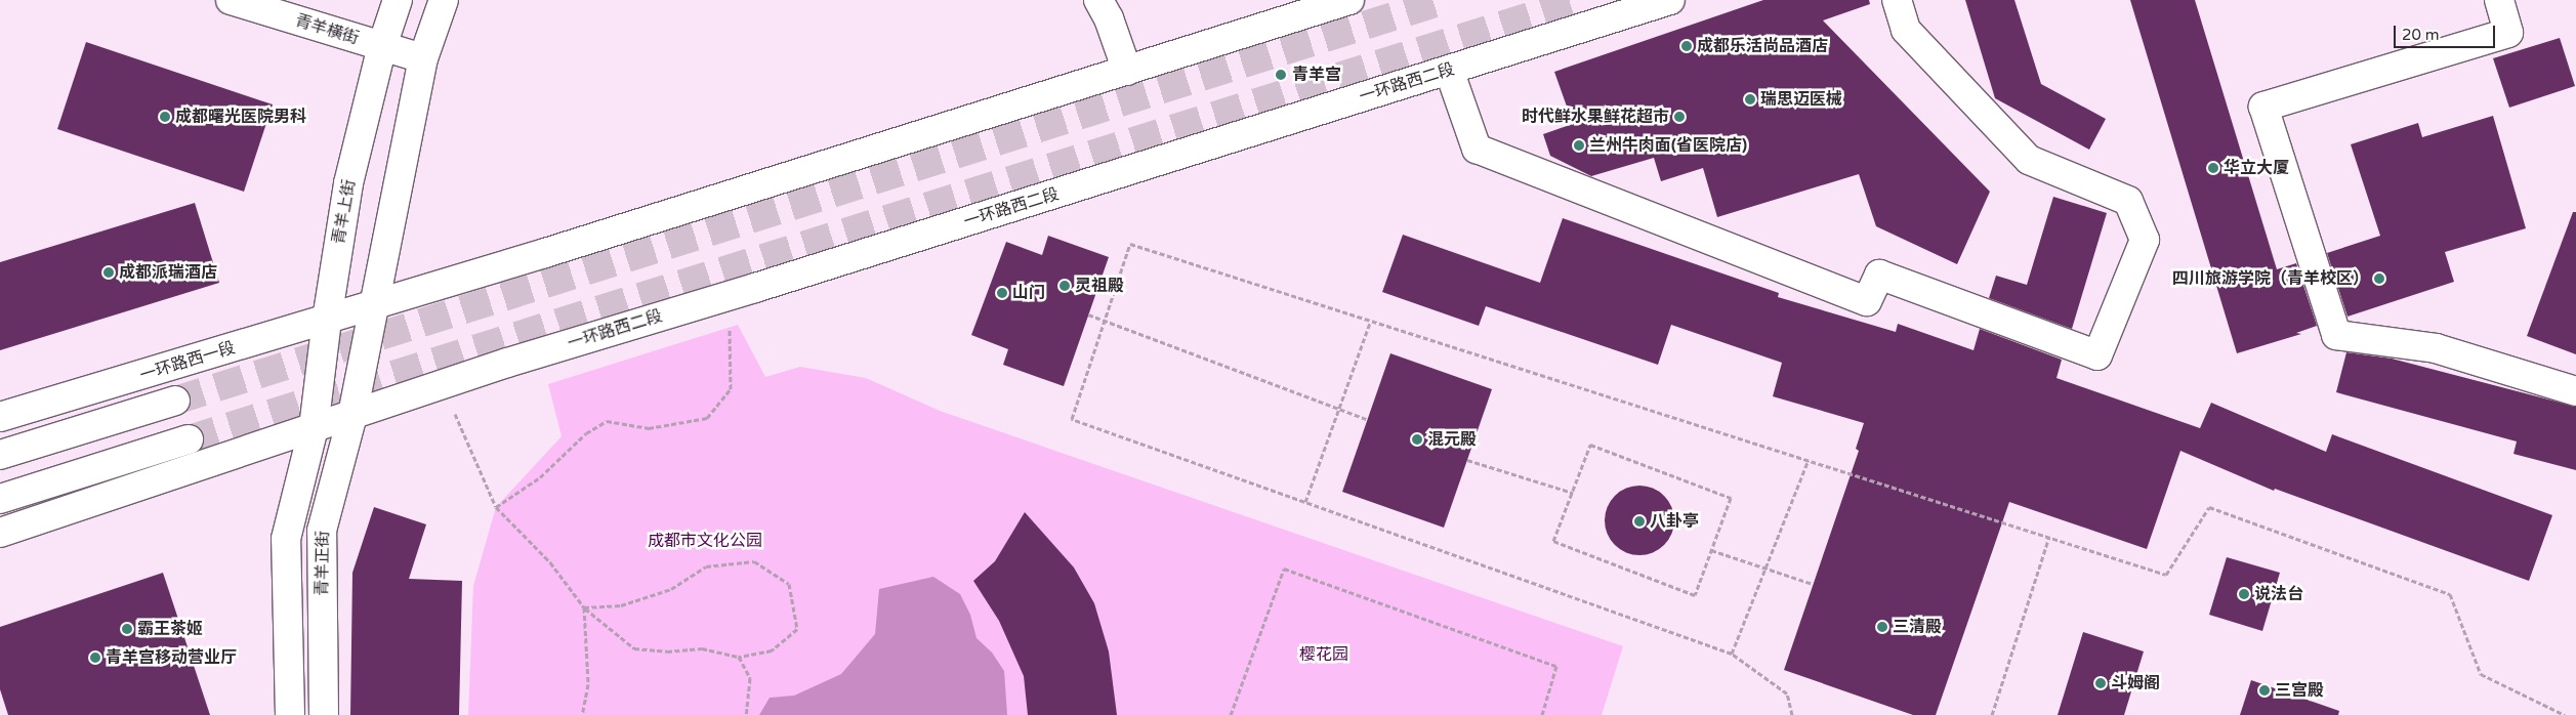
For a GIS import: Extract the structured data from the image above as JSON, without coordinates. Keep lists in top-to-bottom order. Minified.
{"streets":{"main road":["青羊横街","一环路西二段","青羊上街","一环路西一段","青羊正街"]},"crossings":[["青羊横街","青羊上街"],["一环路西二段","青羊正街"],["青羊上街","一环路西一段"],["青羊上街","青羊正街"]],"parks":["成都市文化公园","樱花园"],"places":["成都乐活尚品酒店","青羊宫","瑞思迈医械","成都曙光医院男科","时代鲜水果鲜花超市","兰州牛肉面(省医院店)","华立大厦","成都派瑞酒店","四川旅游学院（青羊校区）","灵祖殿","山门","混元殿","八卦亭","说法台","三清殿","霸王茶姬","青羊宫移动营业厅","斗姆阁","三宫殿"],"scale_bar":"20 m"}
